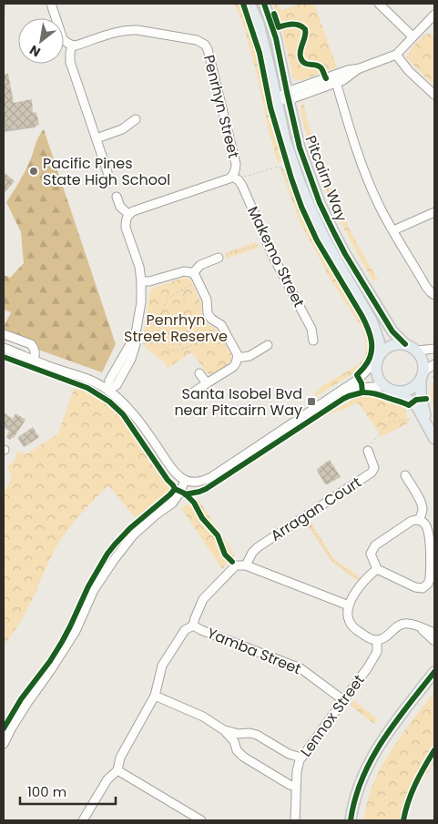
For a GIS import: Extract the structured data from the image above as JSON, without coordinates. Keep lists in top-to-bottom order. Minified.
{"streets":{"main road":["Pitcairn Way"],"street":["Penrhyn Street","Makemo Street","Arragan Court","Yamba Street","Lennox Street"]},"crossings":[["Penrhyn Street","Makemo Street"],["Yamba Street","Lennox Street"]],"parks":["Penrhyn Street Reserve"],"places":{"other":["Pacific Pines State High School"],"transit":["Santa Isobel Bvd near Pitcairn Way"]},"scale_bar":"100 m","north":"bottom left"}
